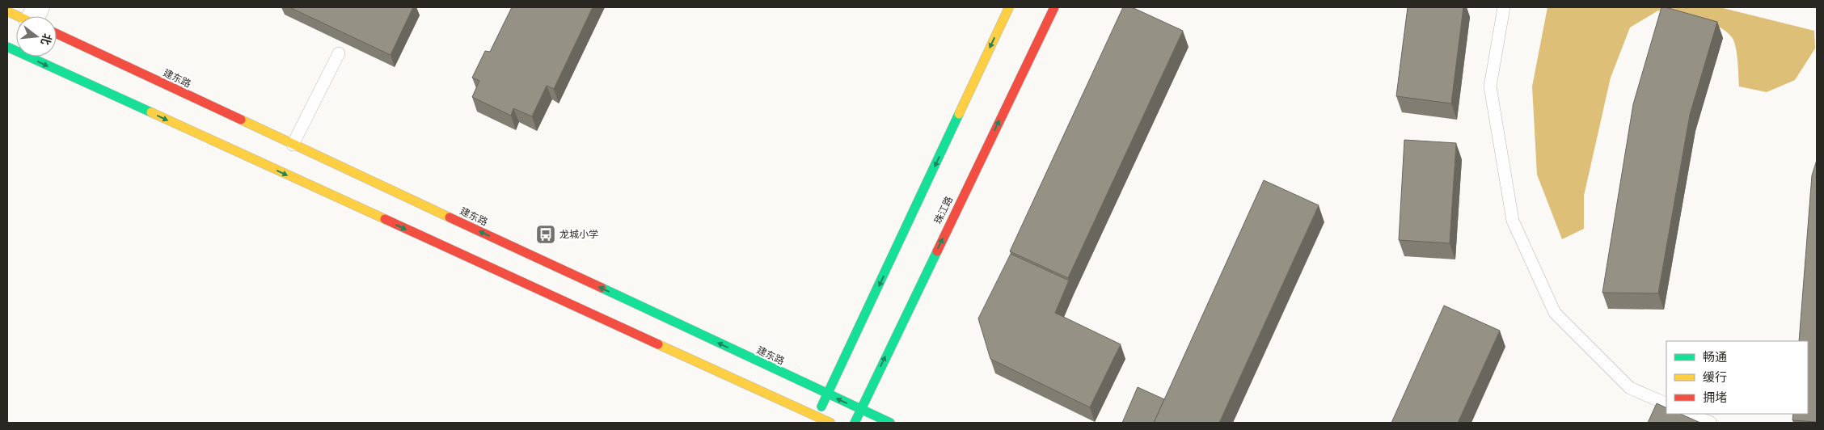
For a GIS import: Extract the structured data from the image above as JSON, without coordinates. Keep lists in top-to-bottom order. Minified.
{"streets":{"street":["建东路","珠江路"]},"crossings":[["建东路","珠江路"]],"places":{"bus stop":["龙城小学"]},"legend":["畅通","缓行","拥堵"],"north":"right"}
